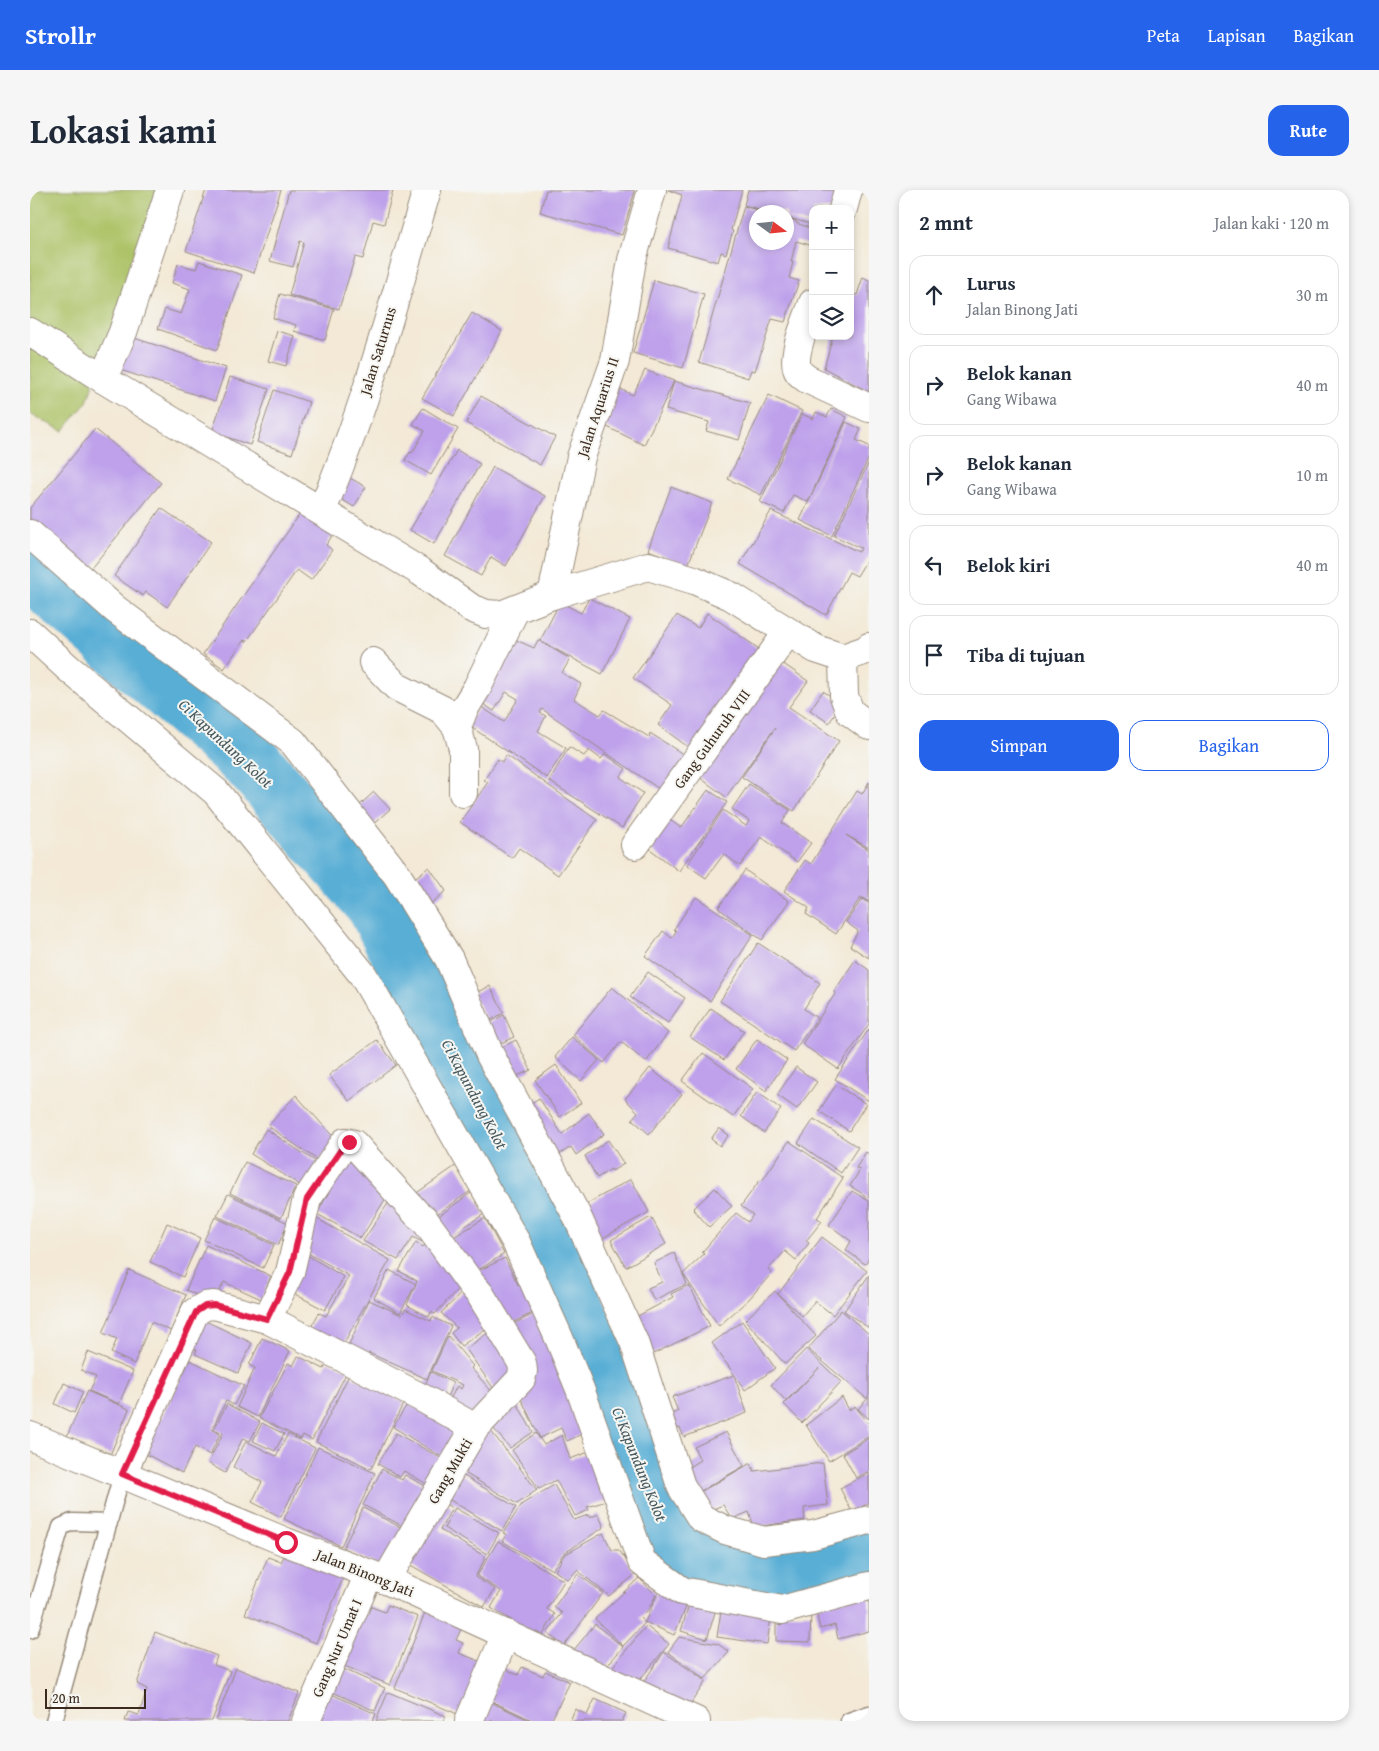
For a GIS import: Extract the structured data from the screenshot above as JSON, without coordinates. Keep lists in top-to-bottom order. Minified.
{"streets":{"street":["Jalan Saturnus","Jalan Aquarius II","Gang Guhuruh VIII","Gang Mukti","Jalan Binong Jati","Gang Nur Umat I"]},"crossings":[["Gang Mukti","Jalan Binong Jati"],["Gang Mukti","Gang Nur Umat I"],["Jalan Binong Jati","Gang Nur Umat I"]],"water":["Ci Kapundung Kolot"],"scale_bar":"20 m","north":"right","page":{"header":"Strollr","nav":["Peta","Lapisan","Bagikan"],"title":"Lokasi kami","buttons":["Rute",["Simpan","Bagikan"]],"heading":["2 mnt","Jalan kaki · 120 m"],"map_buttons":["+","−"],"list":[["Lurus","Jalan Binong Jati","30 m"],["Belok kanan","Gang Wibawa","40 m"],["Belok kanan","Gang Wibawa","10 m"],["Belok kiri","40 m"],"Tiba di tujuan"],"scale":"20 m"}}
